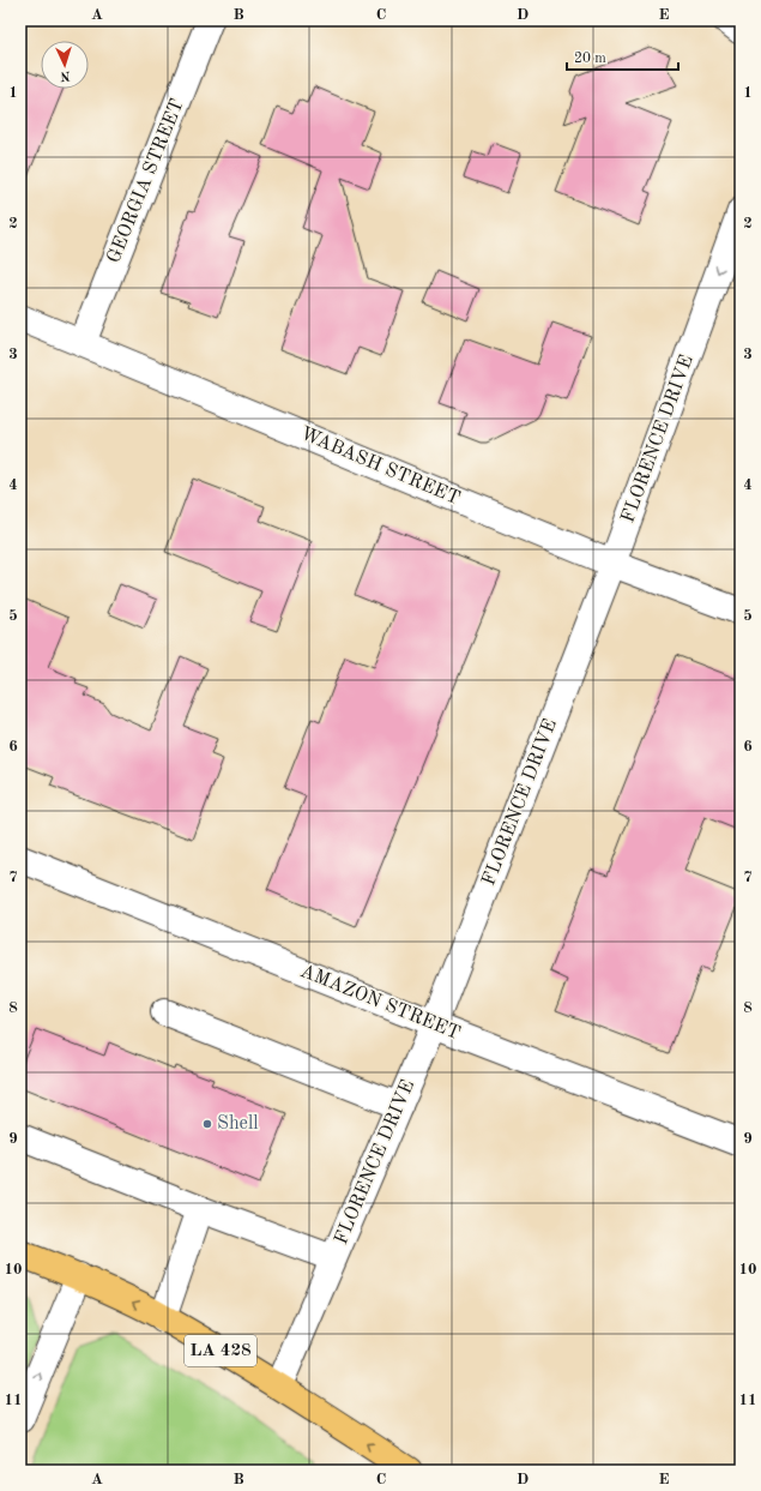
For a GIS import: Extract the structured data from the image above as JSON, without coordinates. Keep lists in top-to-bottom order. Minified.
{"streets":{"main road":["LA 428"],"street":["GEORGIA STREET","FLORENCE DRIVE","WABASH STREET","AMAZON STREET"]},"crossings":[["GEORGIA STREET","WABASH STREET"],["FLORENCE DRIVE","WABASH STREET"],["FLORENCE DRIVE","AMAZON STREET"],["FLORENCE DRIVE","LA 428"]],"places":["Shell"],"scale_bar":"20 m","north":"bottom","grid":{"columns":["A","B","C","D","E"],"rows":["1","2","3","4","5","6","7","8","9","10","11"]}}
